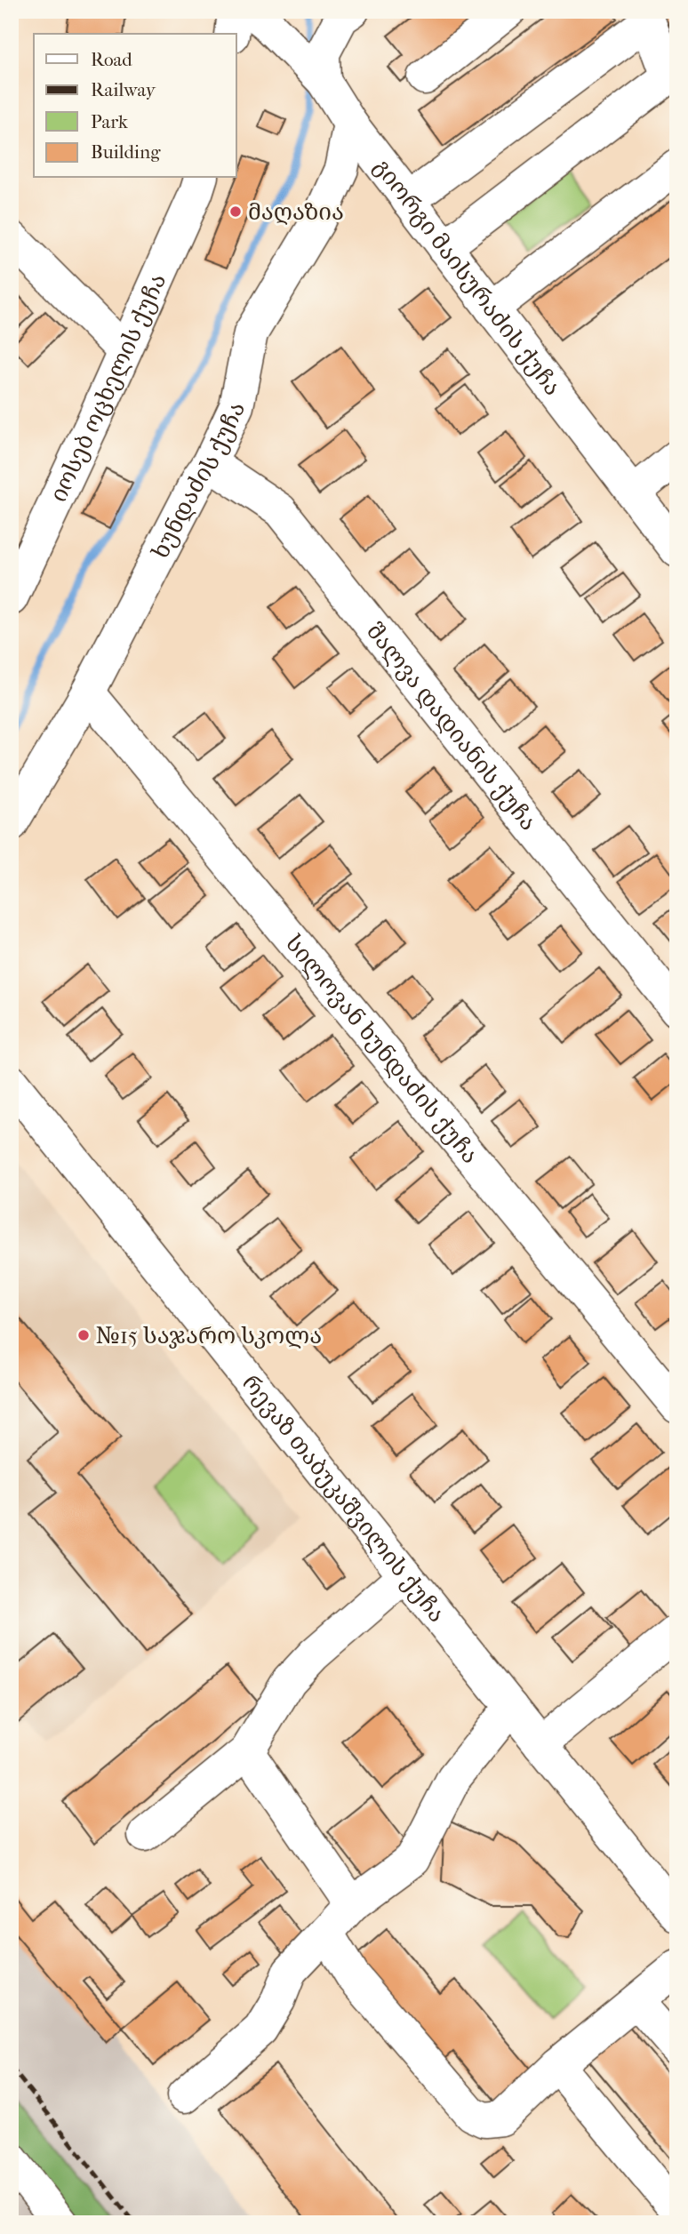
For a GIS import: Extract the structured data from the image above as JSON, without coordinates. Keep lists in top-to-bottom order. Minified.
{"streets":{"street":["გიორგი მაისურაძის ქუჩა","იოსებ ოცხელის ქუჩა","ხუნდაძის ქუჩა","შალვა დადიანის ქუჩა","სილოვან ხუნდაძის ქუჩა","რევაზ თაბუკაშვილის ქუჩა"]},"crossings":[["გიორგი მაისურაძის ქუჩა","ხუნდაძის ქუჩა"],["ხუნდაძის ქუჩა","შალვა დადიანის ქუჩა"],["ხუნდაძის ქუჩა","სილოვან ხუნდაძის ქუჩა"]],"places":["მაღაზია","№15 საჯარო სკოლა"],"legend":["Road","Railway","Park","Building"]}
